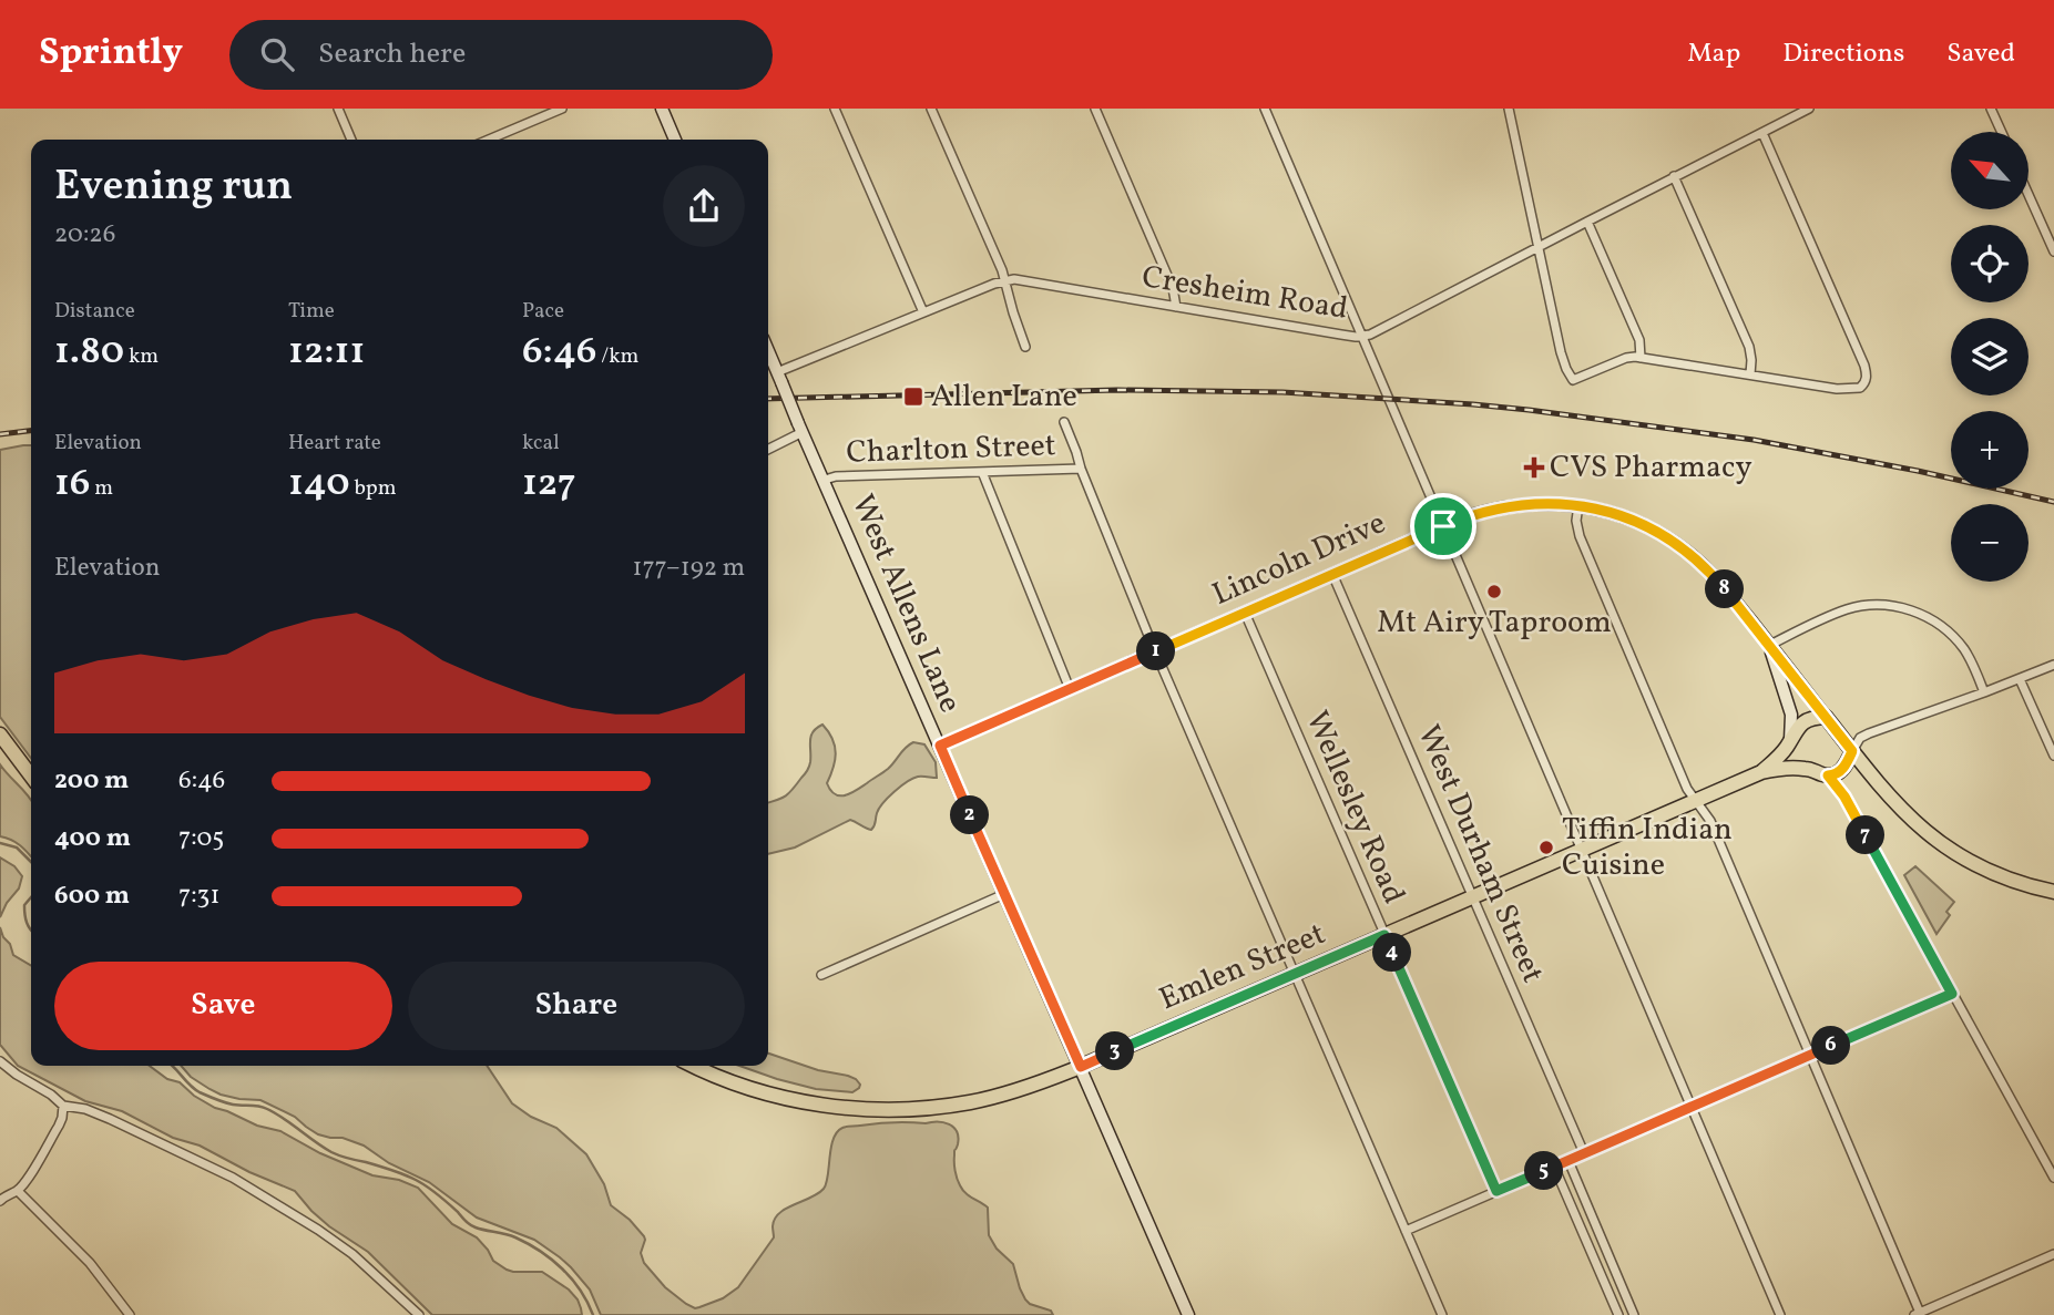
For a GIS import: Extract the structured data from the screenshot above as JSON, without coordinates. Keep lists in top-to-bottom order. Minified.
{"streets":{"main road":["Lincoln Drive","West Allens Lane","Emlen Street"],"street":["Cresheim Road","Charlton Street","Wellesley Road","West Durham Street"]},"crossings":[["Cresheim Road","West Allens Lane"],["Charlton Street","West Allens Lane"],["Lincoln Drive","West Allens Lane"],["Lincoln Drive","Wellesley Road"],["Lincoln Drive","West Durham Street"],["Lincoln Drive","Emlen Street"],["West Allens Lane","Emlen Street"],["Wellesley Road","Emlen Street"],["West Durham Street","Emlen Street"]],"places":{"transit":["Allen Lane"],"health":["CVS Pharmacy"],"other":["Mt Airy Taproom","Tiffin Indian Cuisine"]},"north":"top left","page":{"header":"Sprintly","search":"Search here","nav":["Map","Directions","Saved"],"map_buttons":["+","−"],"heading":["Evening run","20:26"],"stats":[["Distance","1.80 km"],["Time","12:11"],["Pace","6:46 /km"],["Elevation","16 m"],["Heart rate","140 bpm"],["kcal","127"]],"chart":["Elevation","177–192 m"],"pins":["8","1","2","7","4","6","3","5"],"list":[{"name":"200 m","note":"6:46"},{"name":"400 m","note":"7:05"},{"name":"600 m","note":"7:31"}],"buttons":["Save","Share"]}}
